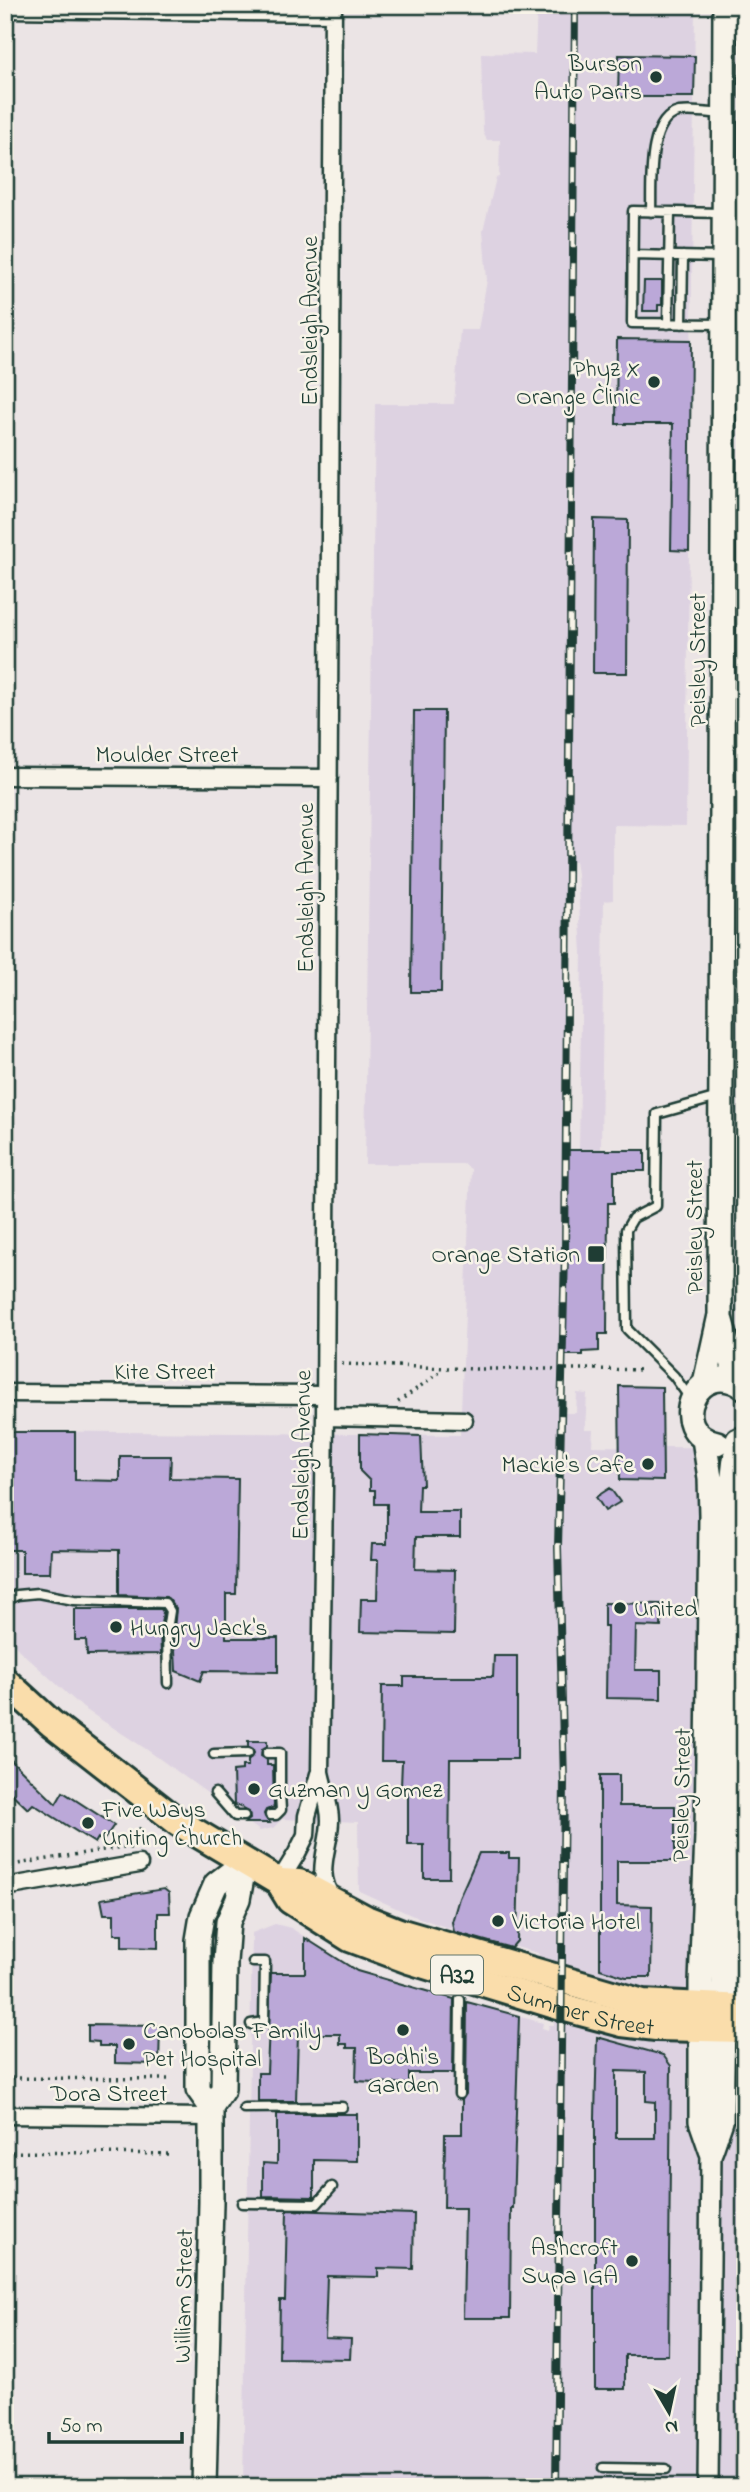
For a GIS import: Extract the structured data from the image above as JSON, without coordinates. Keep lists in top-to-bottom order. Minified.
{"streets":{"highway":["A32","Summer Street"],"main road":["Peisley Street","William Street"],"street":["Endsleigh Avenue","Moulder Street","Kite Street","Dora Street"]},"crossings":[["Endsleigh Avenue","Moulder Street"],["Endsleigh Avenue","Kite Street"],["Endsleigh Avenue","Summer Street"],["Peisley Street","Summer Street"],["A32","Summer Street"],["A32","William Street"],["Summer Street","William Street"],["Dora Street","William Street"]],"places":{"other":["Burson Auto Parts","Phyz X Orange Clinic","Mackie's Cafe","United","Hungry Jack's","Guzman y Gomez","Five Ways Uniting Church","Victoria Hotel","Bodhi's Garden","Canobolas Family Pet Hospital","Ashcroft Supa IGA"],"transit":["Orange Station"]},"scale_bar":"50 m","north":"bottom"}
